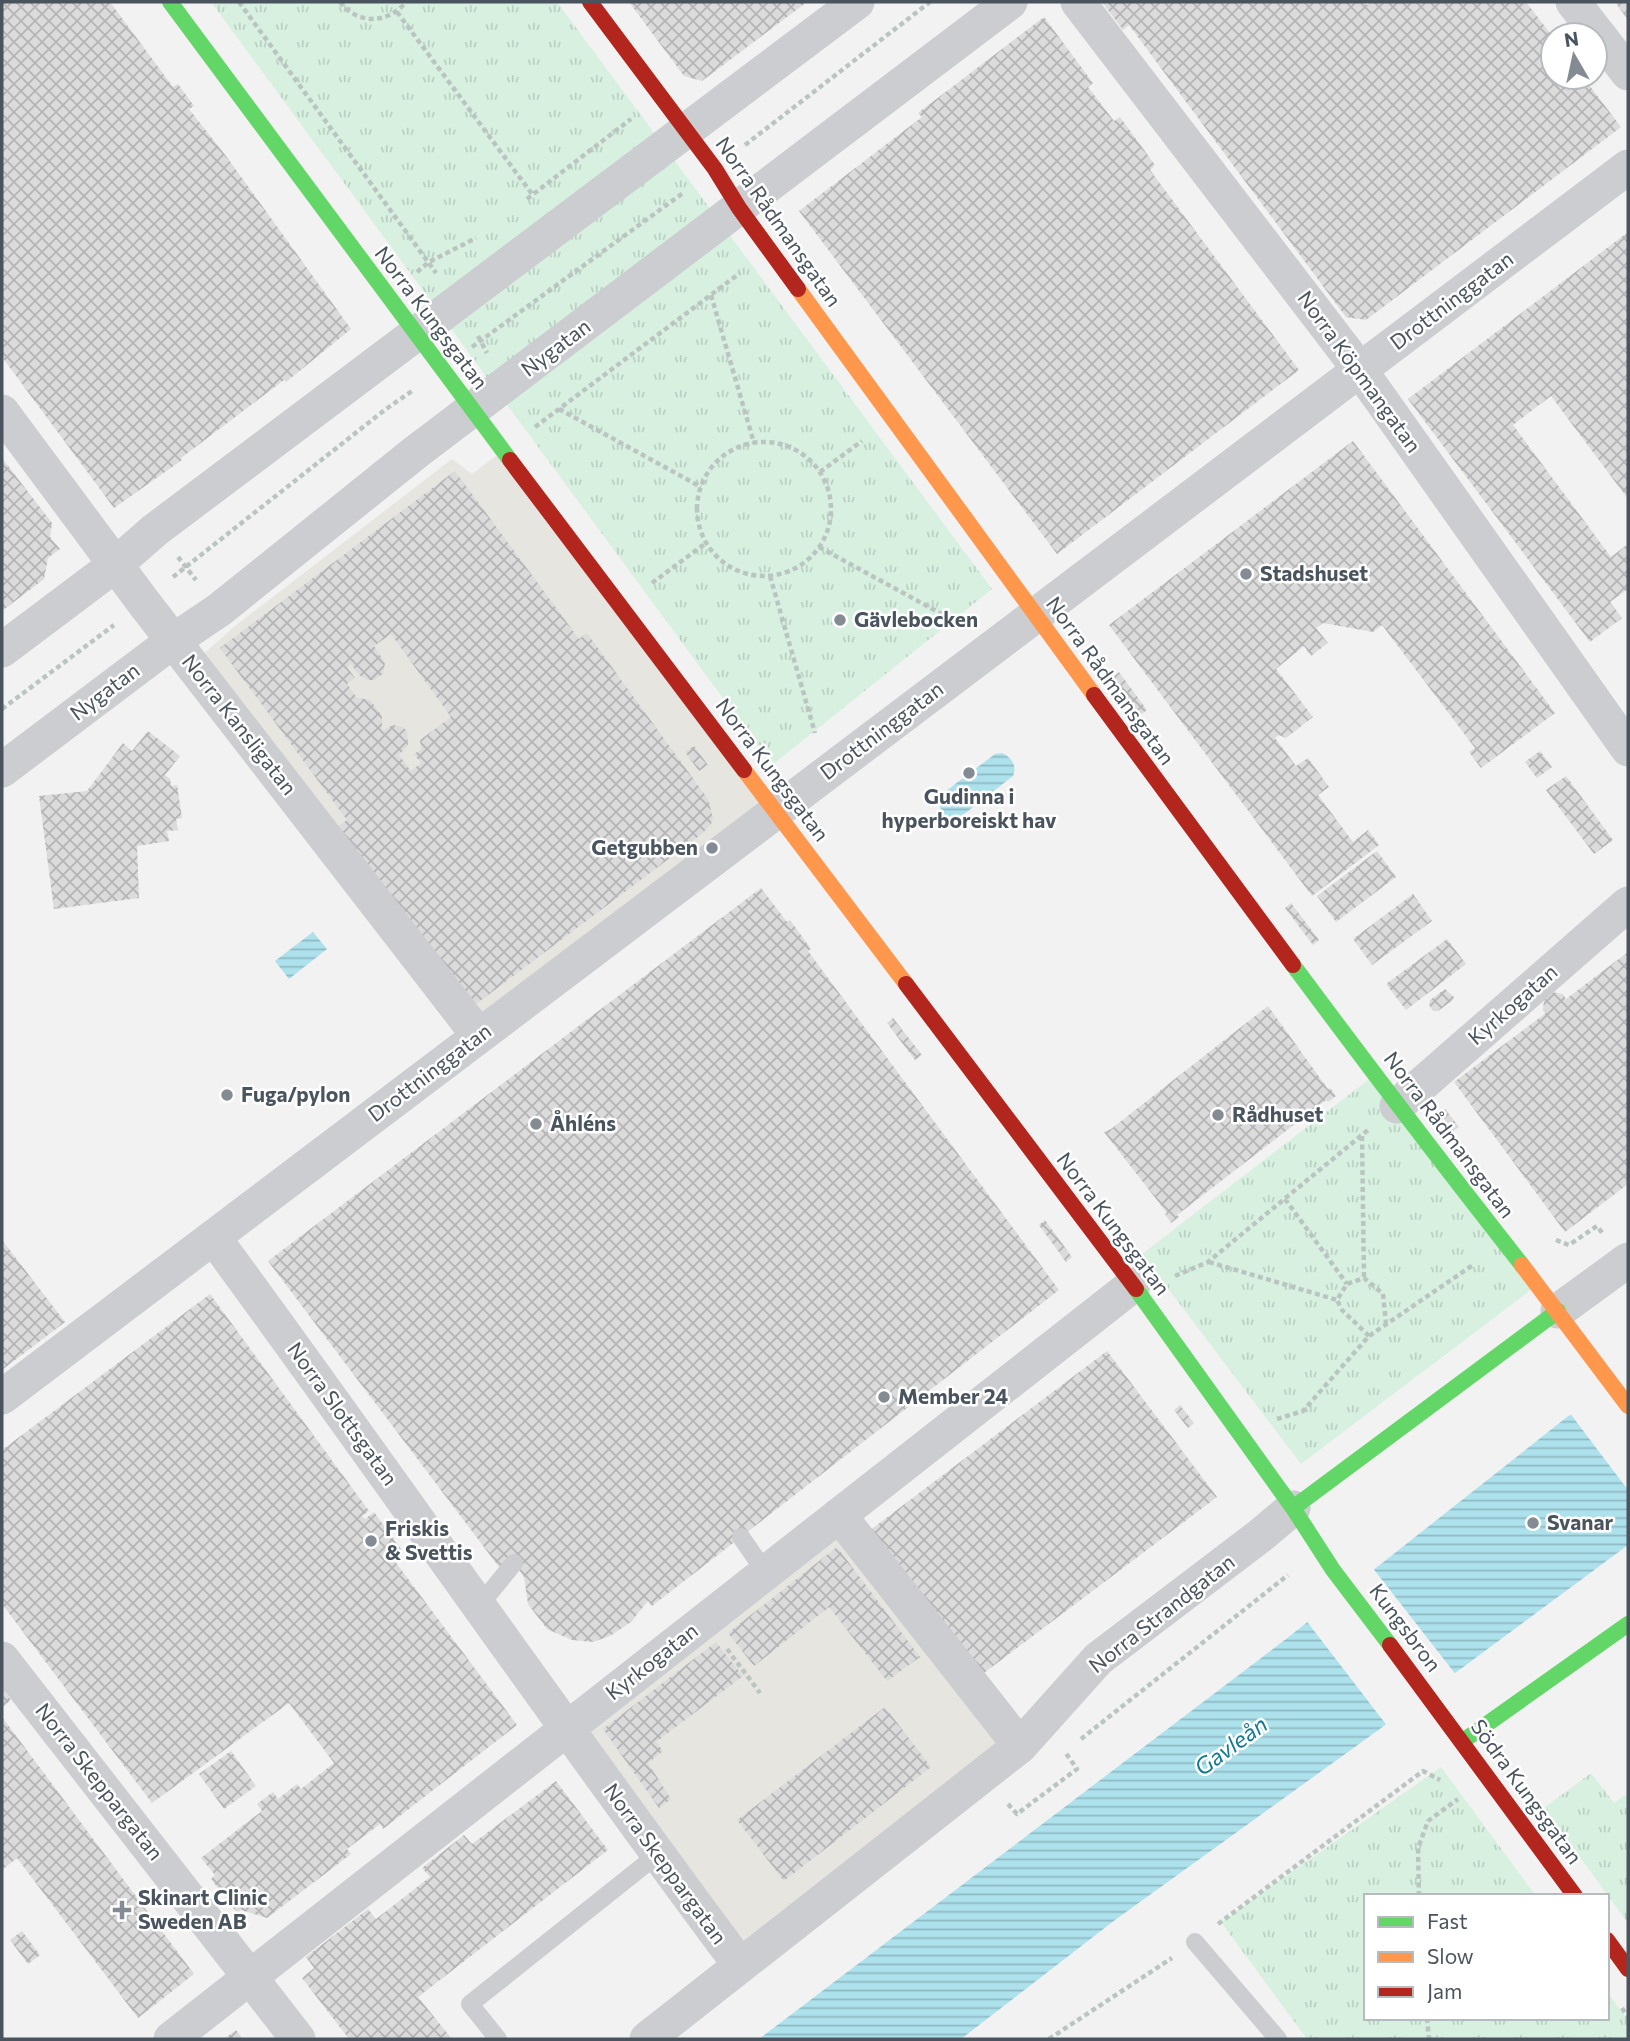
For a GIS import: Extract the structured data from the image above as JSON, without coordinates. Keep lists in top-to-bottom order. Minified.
{"streets":{"street":["Norra Rådmansgatan","Drottninggatan","Norra Kungsgatan","Nygatan","Norra Köpmangatan","Norra Kansligatan","Kyrkogatan","Norra Slottsgatan","Norra Strandgatan","Kungsbron","Norra Skeppargatan","Södra Kungsgatan"]},"crossings":[["Norra Rådmansgatan","Drottninggatan"],["Norra Rådmansgatan","Nygatan"],["Norra Rådmansgatan","Kyrkogatan"],["Norra Rådmansgatan","Norra Strandgatan"],["Drottninggatan","Norra Kungsgatan"],["Drottninggatan","Norra Köpmangatan"],["Drottninggatan","Norra Kansligatan"],["Drottninggatan","Norra Slottsgatan"],["Norra Kungsgatan","Nygatan"],["Norra Kungsgatan","Kyrkogatan"],["Norra Kungsgatan","Norra Strandgatan"],["Norra Kungsgatan","Kungsbron"],["Nygatan","Norra Kansligatan"],["Kyrkogatan","Norra Slottsgatan"],["Kyrkogatan","Norra Skeppargatan"],["Norra Slottsgatan","Norra Skeppargatan"],["Norra Strandgatan","Norra Skeppargatan"],["Kungsbron","Södra Kungsgatan"]],"water":["Gavleån"],"places":{"other":["Stadshuset","Gävlebocken","Gudinna i hyperboreiskt hav","Getgubben","Fuga/pylon","Rådhuset","Åhléns","Member 24","Svanar","Friskis & Svettis"],"health":["Skinart Clinic Sweden AB"]},"legend":["Fast","Slow","Jam"],"north":"top"}
